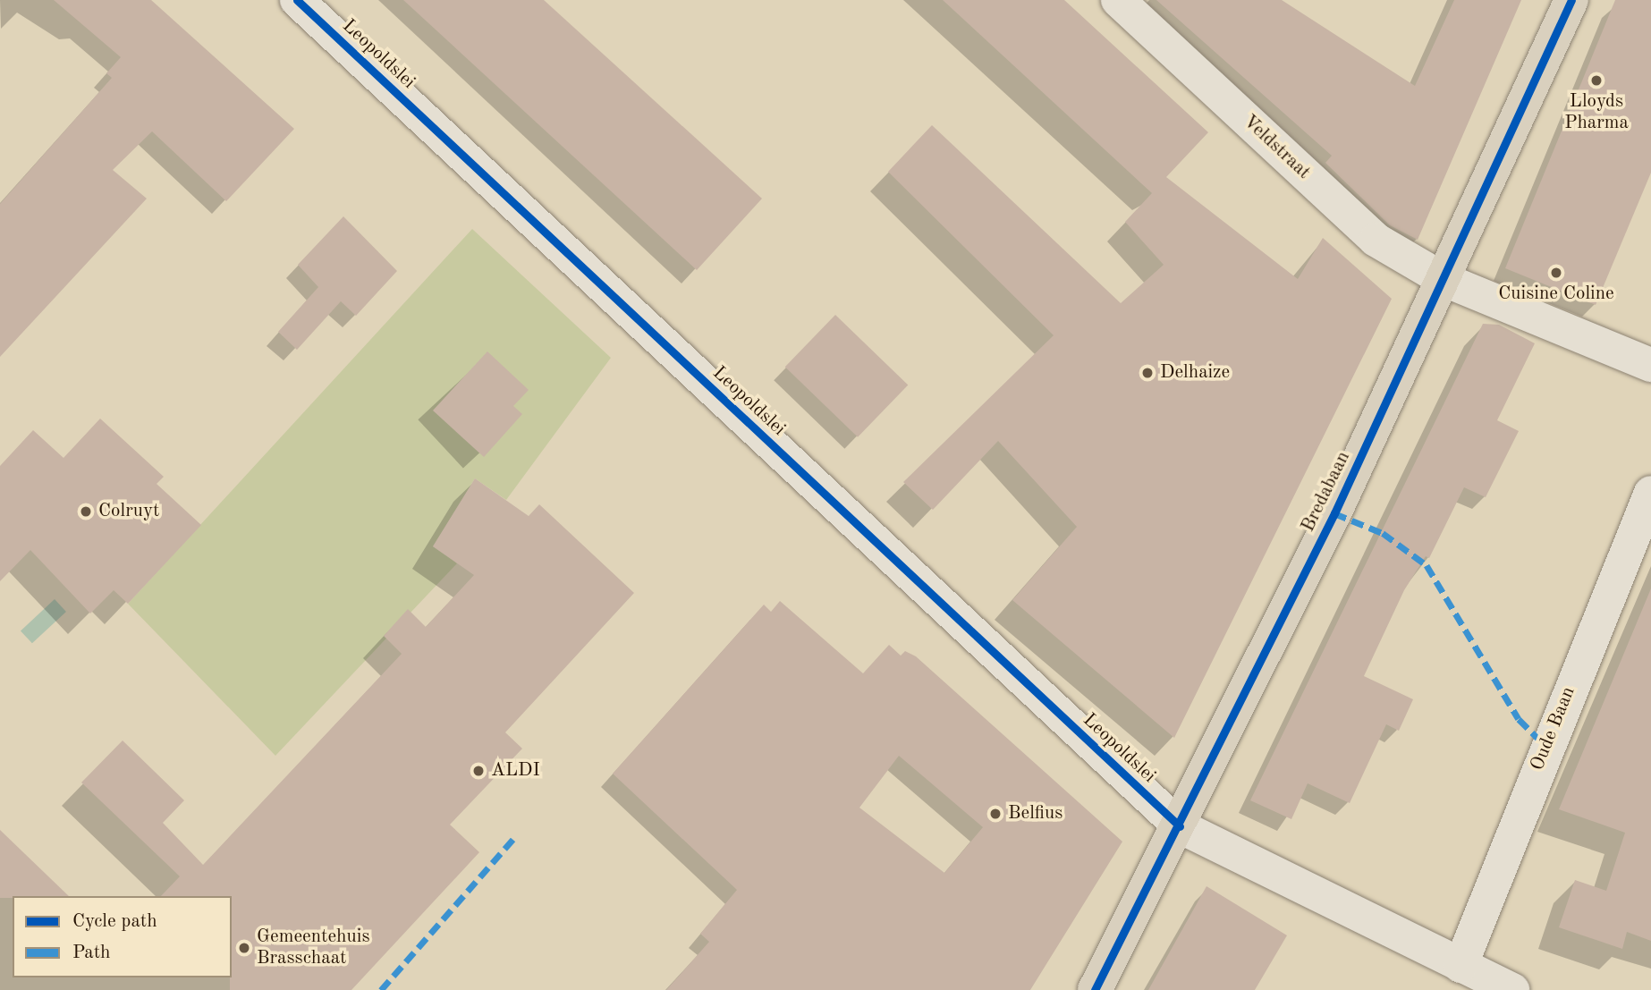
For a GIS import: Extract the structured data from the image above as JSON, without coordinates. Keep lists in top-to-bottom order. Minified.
{"streets":{"main road":["Bredabaan"],"street":["Leopoldslei","Veldstraat","Oude Baan"]},"crossings":[["Leopoldslei","Bredabaan"],["Veldstraat","Bredabaan"]],"places":["Lloyds Pharma","Cuisine Coline","Delhaize","Colruyt","ALDI","Belfius","Gemeentehuis Brasschaat"],"legend":["Cycle path","Path"]}
